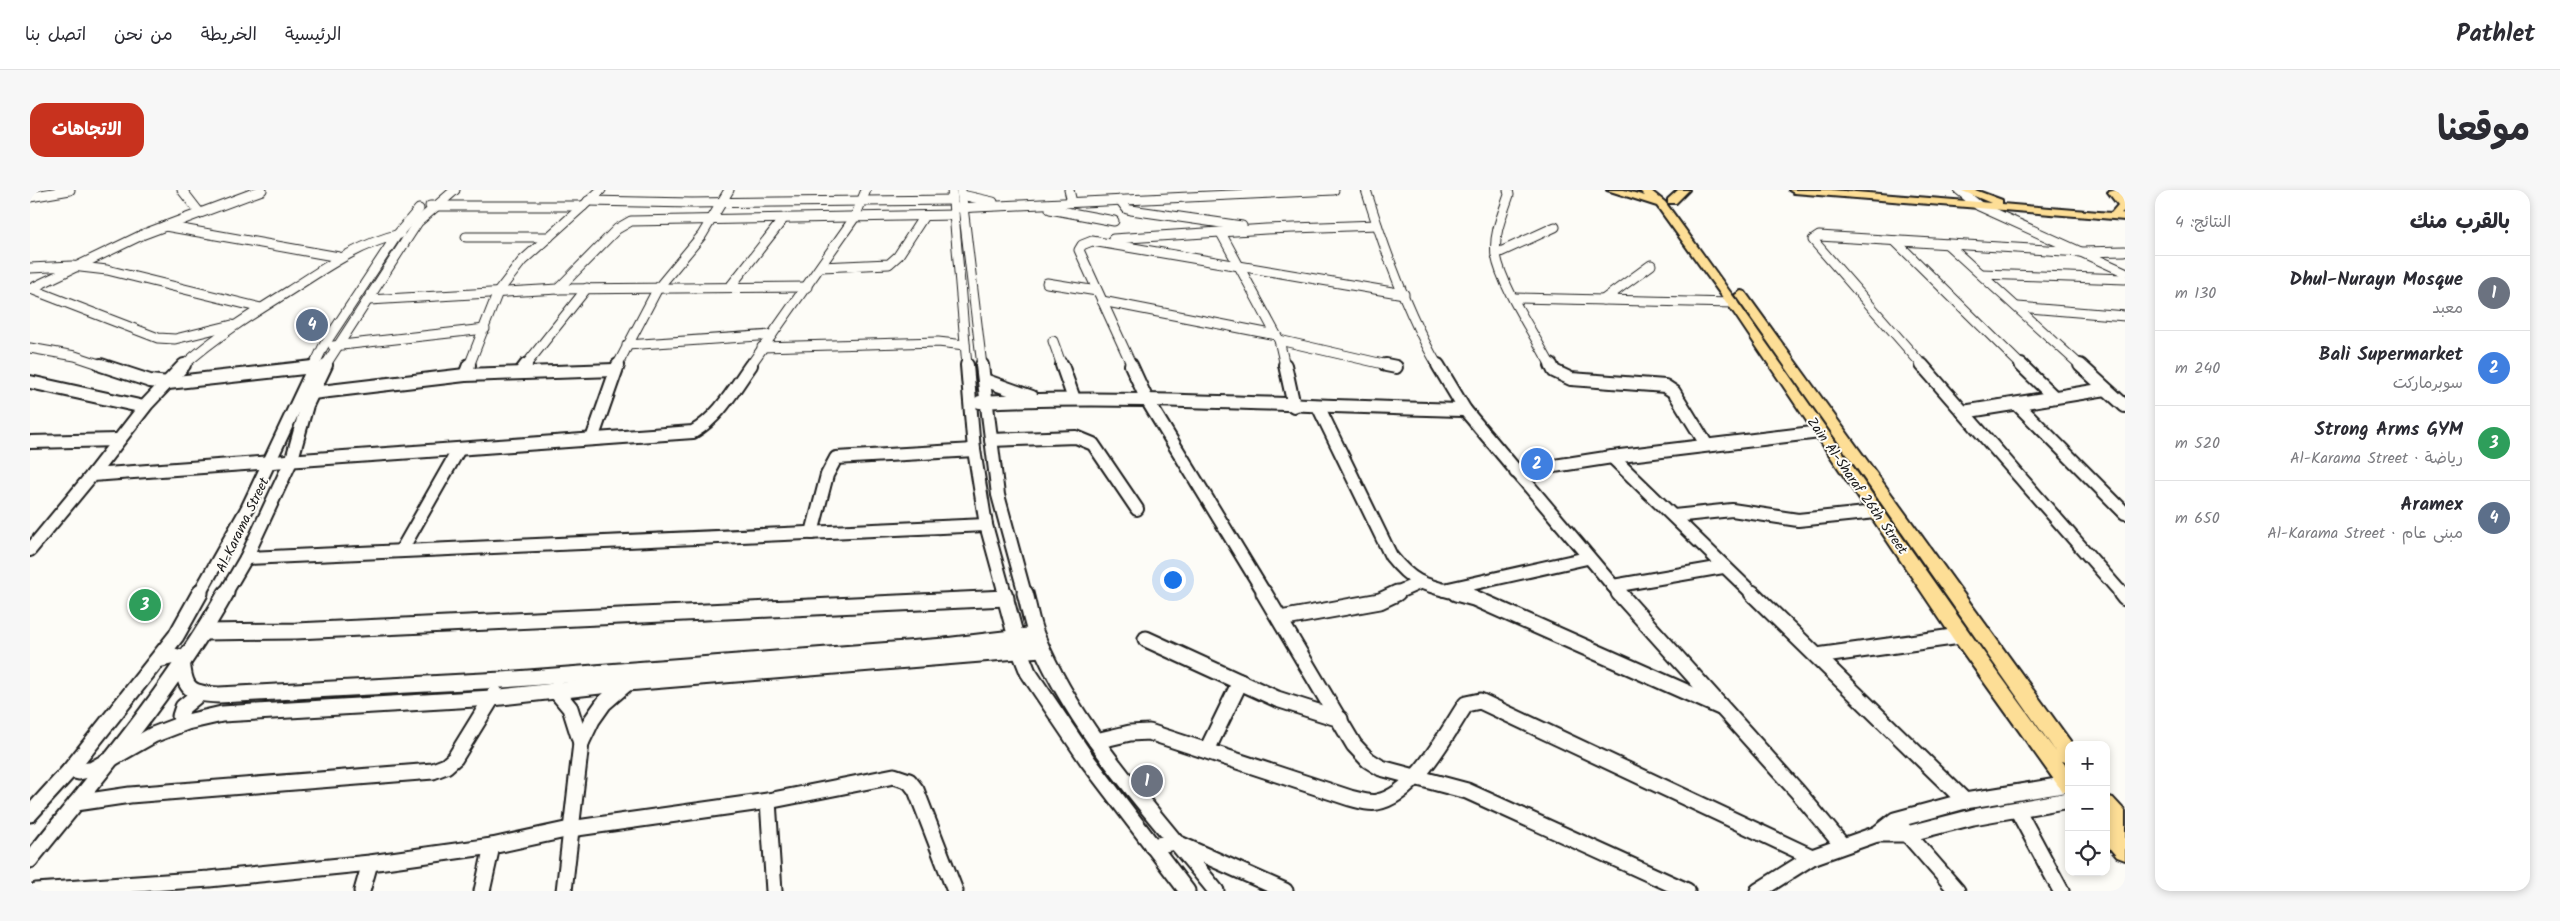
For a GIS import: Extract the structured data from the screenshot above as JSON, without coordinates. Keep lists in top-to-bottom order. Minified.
{"streets":{"main road":["Zain Al-Sharaf 26th Street"],"street":["Al-Karama Street"]},"page":{"header":"Pathlet","nav":["الرئيسية","الخريطة","من نحن","اتصل بنا"],"title":"موقعنا","buttons":"الاتجاهات","heading":["بالقرب منك","النتائج: 4"],"list":[{"mark":"1","name":"Dhul-Nurayn Mosque","note":"معبد","value":"130 m"},{"mark":"2","name":"Bali Supermarket","note":"سوبرماركت","value":"240 m"},{"mark":"3","name":"Strong Arms GYM","note":"رياضة · Al-Karama Street","value":"520 m"},{"mark":"4","name":"Aramex","note":"مبنى عام · Al-Karama Street","value":"650 m"}],"pins":["4","2","3","1"],"map_buttons":["+","−"]}}
